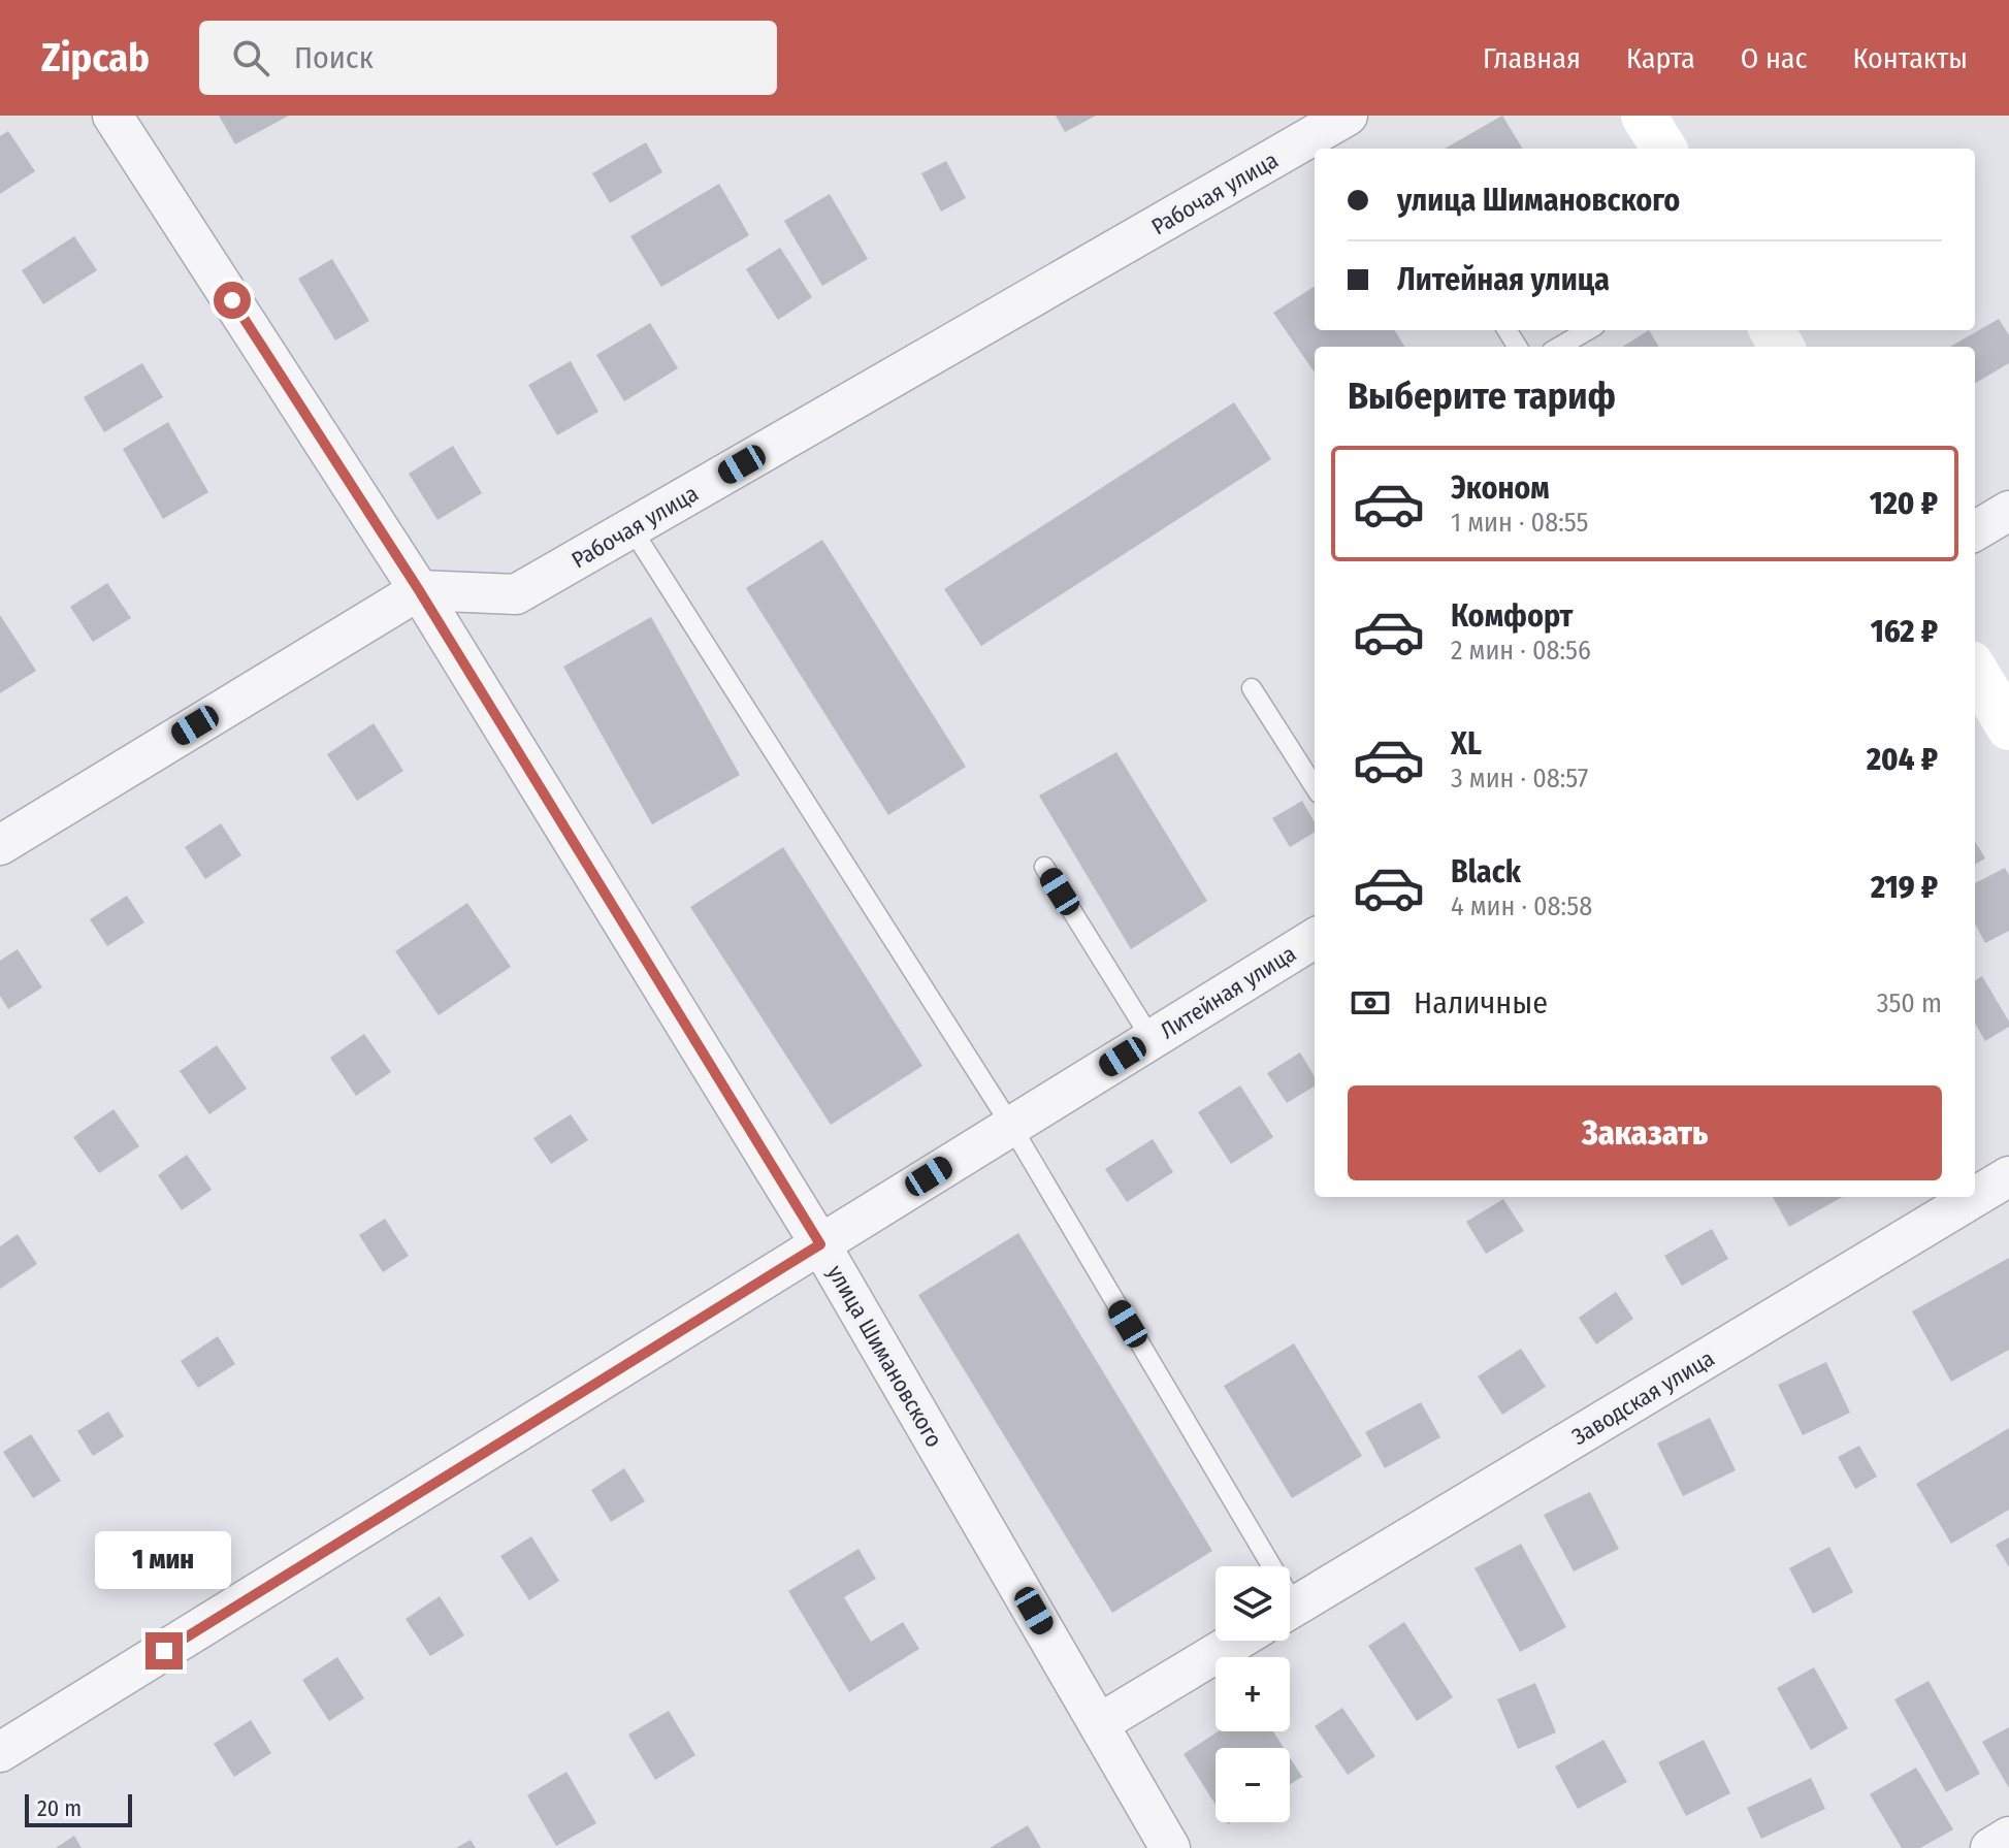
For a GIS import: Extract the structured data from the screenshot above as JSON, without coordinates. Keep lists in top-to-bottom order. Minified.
{"streets":{"street":["Рабочая улица","Литейная улица","улица Шимановского","Заводская улица"]},"crossings":[["Рабочая улица","улица Шимановского"],["Литейная улица","улица Шимановского"]],"scale_bar":"20 m","page":{"header":"Zipcab","search":"Поиск","nav":["Главная","Карта","О нас","Контакты"],"banner":["улица Шимановского","Литейная улица"],"heading":"Выберите тариф","list":[{"name":"Эконом","note":"1 мин · 08:55","value":"120 ₽"},{"name":"Комфорт","note":"2 мин · 08:56","value":"162 ₽"},{"name":"XL","note":"3 мин · 08:57","value":"204 ₽"},{"name":"Black","note":"4 мин · 08:58","value":"219 ₽"}],"pay":["Наличные","350 m"],"buttons":"Заказать","bubble":"1 мин","map_buttons":["+","−"],"scale":"20 m"}}
